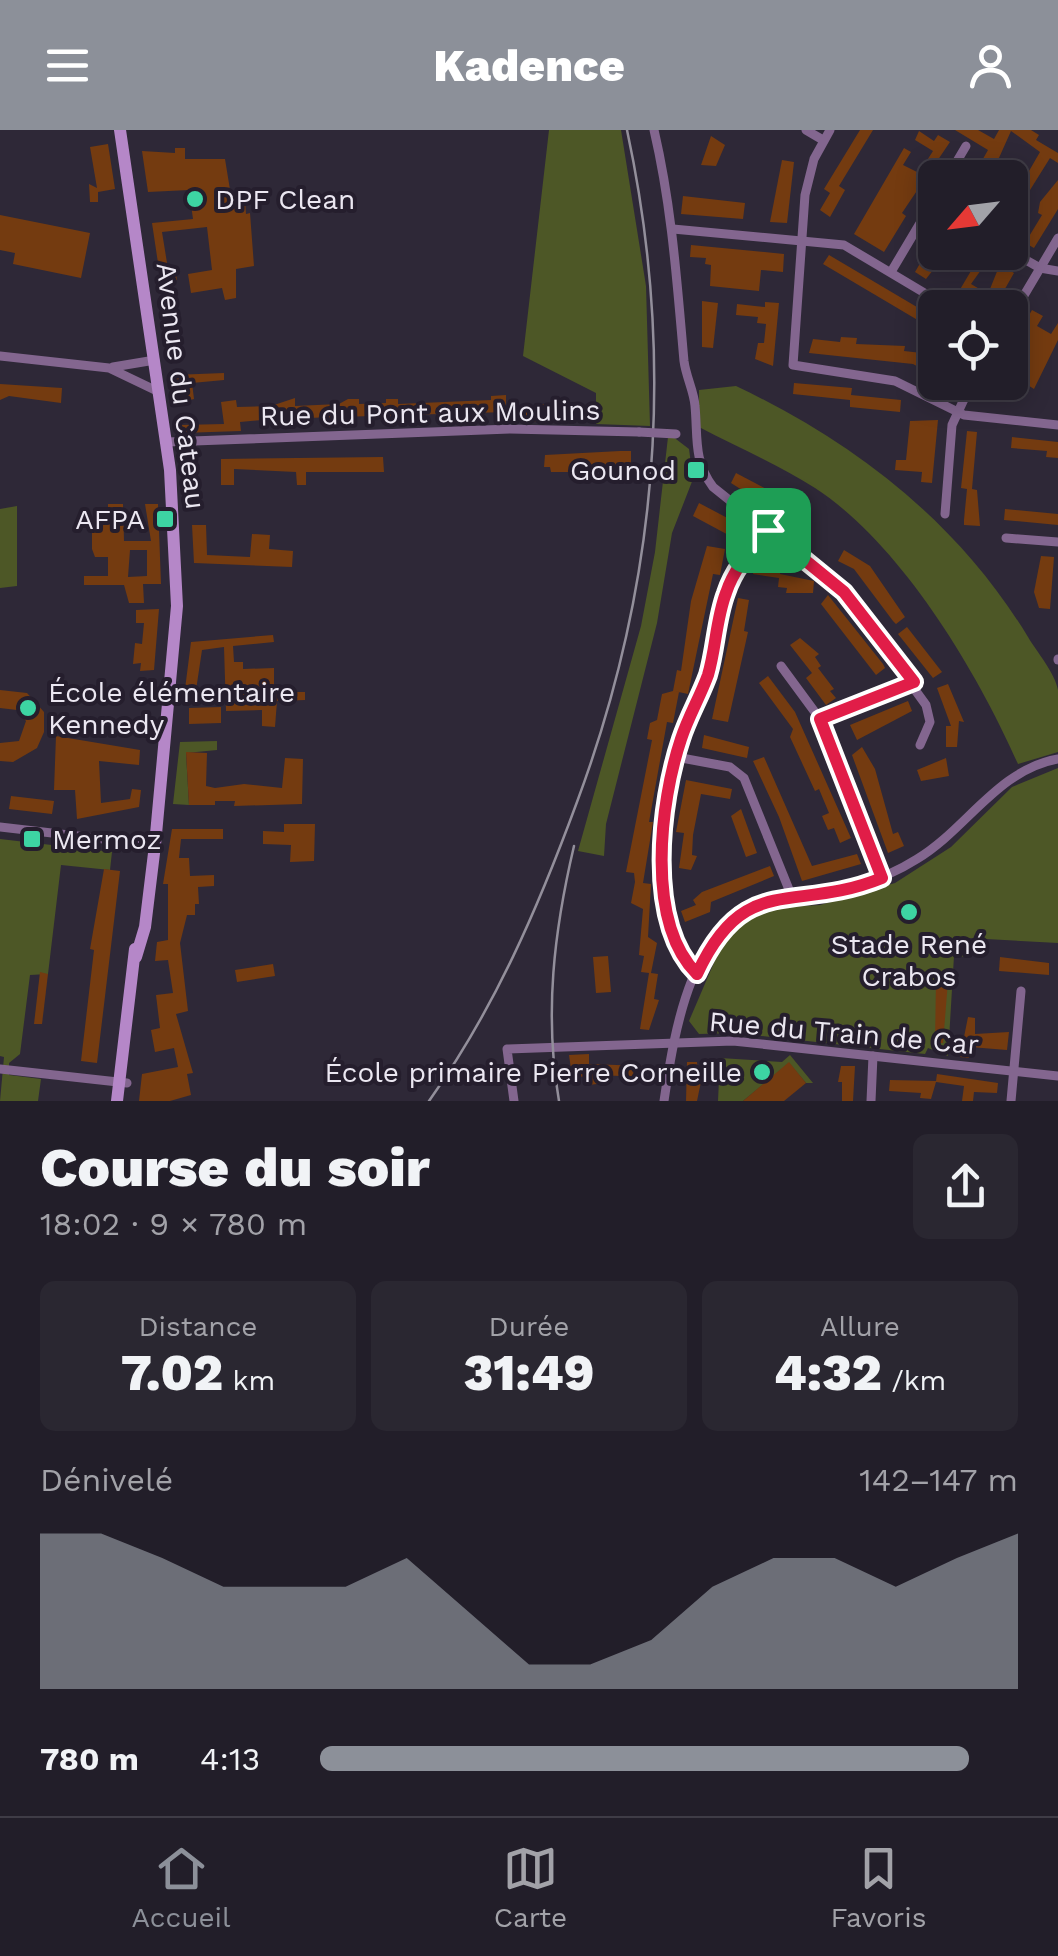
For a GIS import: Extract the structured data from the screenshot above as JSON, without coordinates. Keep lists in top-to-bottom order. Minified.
{"streets":{"main road":["Avenue du Cateau"],"street":["Rue du Pont aux Moulins","Rue du Train de Car"]},"crossings":[["Avenue du Cateau","Rue du Pont aux Moulins"]],"places":{"other":["DPF Clean","École élémentaire Kennedy","Stade René Crabos","École primaire Pierre Corneille"],"transit":["Gounod","AFPA","Mermoz"]},"north":"bottom left","page":{"header":"Kadence","heading":["Course du soir","18:02 · 9 × 780 m"],"stats":[["Distance","7.02 km"],["Durée","31:49"],["Allure","4:32 /km"]],"chart":["Dénivelé","142–147 m"],"list":[{"name":"780 m","note":"4:13"}],"tabs":["Accueil","Carte","Favoris"]}}
